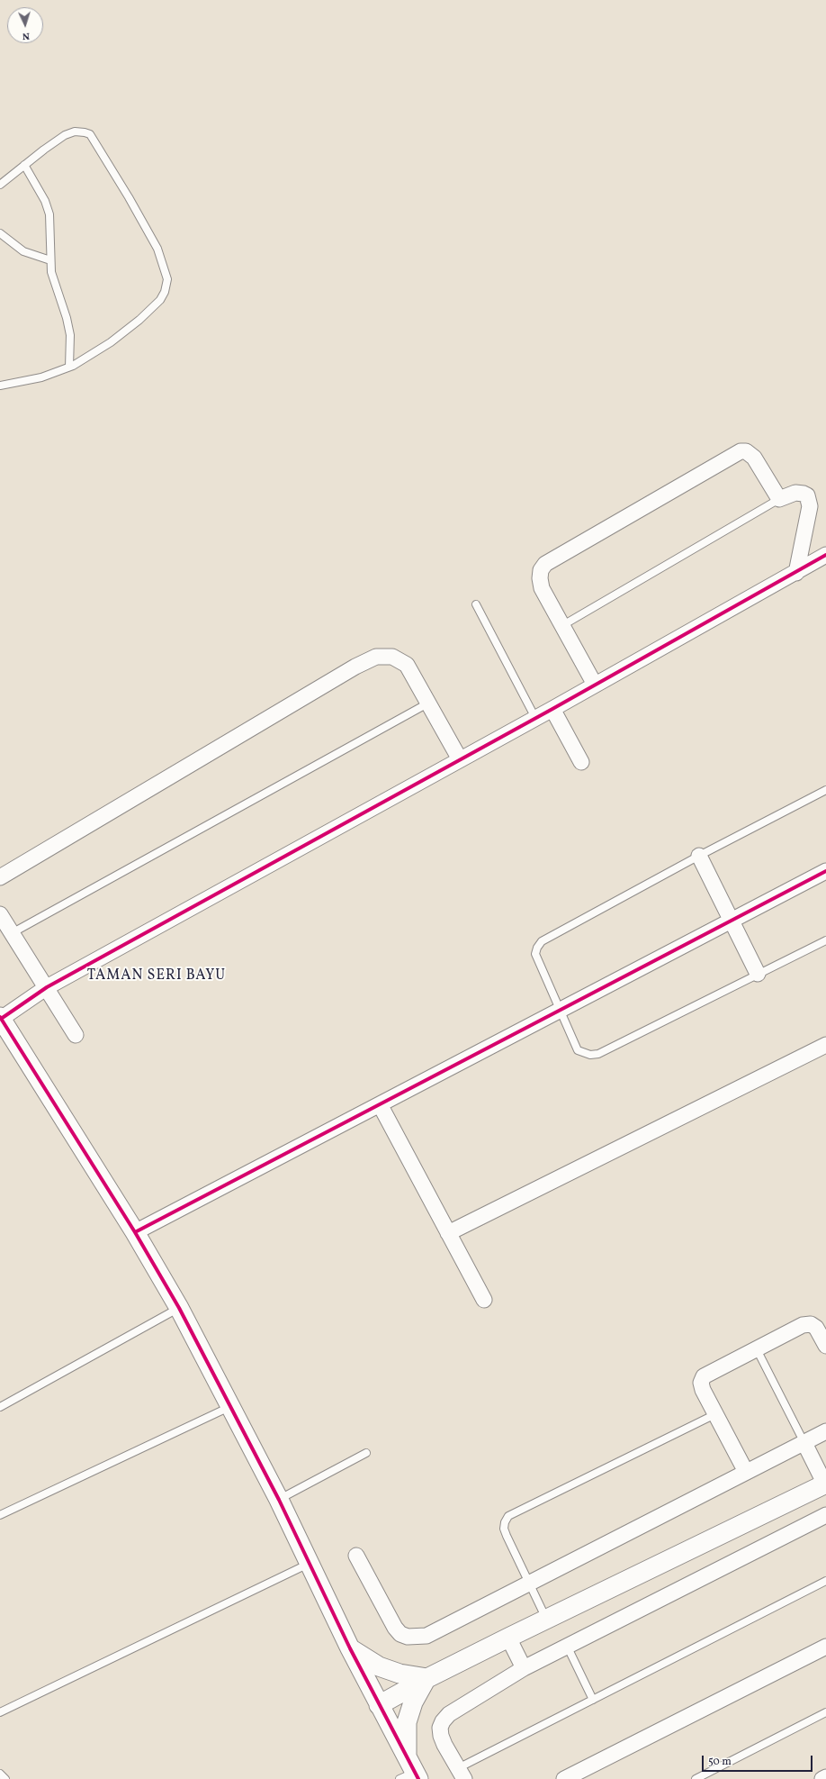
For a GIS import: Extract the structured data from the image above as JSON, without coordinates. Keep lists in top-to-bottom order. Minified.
{"districts":["TAMAN SERI BAYU"],"scale_bar":"50 m","north":"bottom"}
